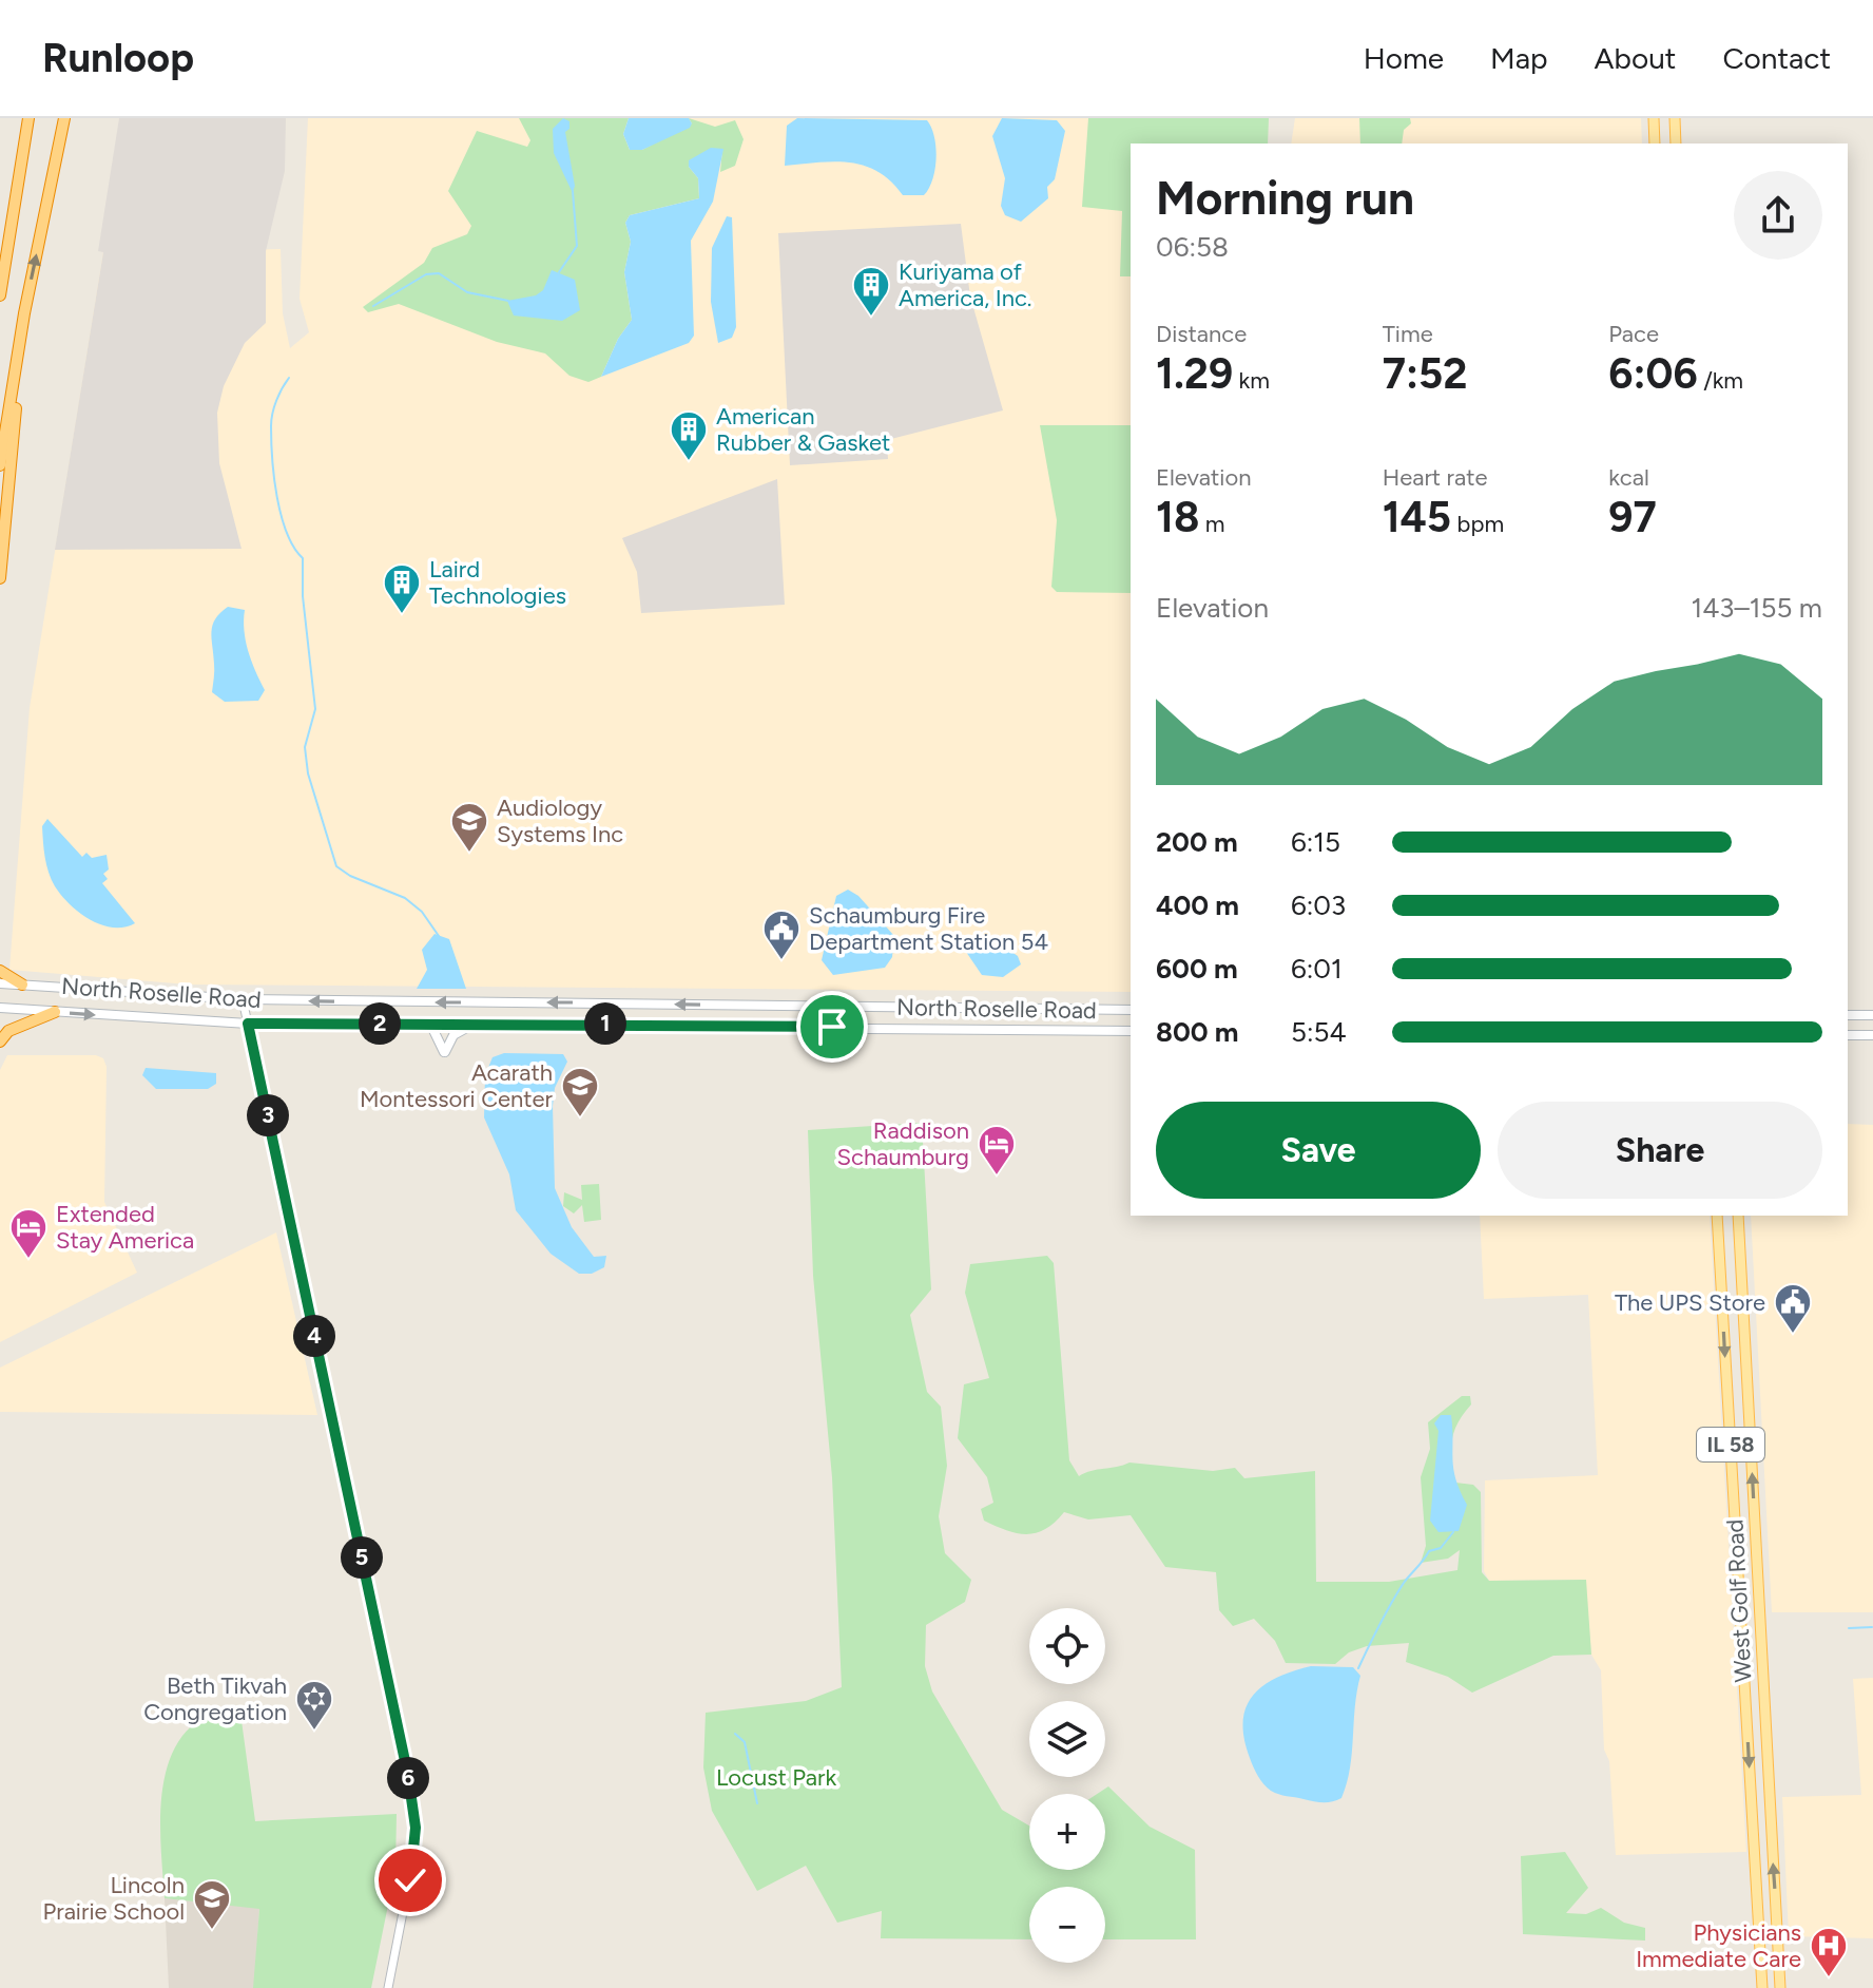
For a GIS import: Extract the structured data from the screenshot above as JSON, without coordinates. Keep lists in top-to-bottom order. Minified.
{"streets":{"main road":["North Roselle Road","IL 58","West Golf Road"]},"parks":["Locust Park"],"places":{"building":["Kuriyama of America, Inc.","American Rubber & Gasket","Laird Technologies"],"school or university":["Audiology Systems Inc","Acarath Montessori Center","Lincoln Prairie School"],"public building":["Schaumburg Fire Department Station 54","The UPS Store"],"hotel":["Raddison Schaumburg","Extended Stay America"],"synagogue":["Beth Tikvah Congregation"],"hospital":["Physicians Immediate Care"]},"page":{"header":"Runloop","nav":["Home","Map","About","Contact"],"heading":["Morning run","06:58"],"stats":[["Distance","1.29 km"],["Time","7:52"],["Pace","6:06 /km"],["Elevation","18 m"],["Heart rate","145 bpm"],["kcal","97"]],"chart":["Elevation","143–155 m"],"list":[{"name":"200 m","note":"6:15"},{"name":"400 m","note":"6:03"},{"name":"600 m","note":"6:01"},{"name":"800 m","note":"5:54"}],"pins":["1","2","3","4","5","6"],"buttons":["Save","Share"],"map_buttons":["+","−"]}}
